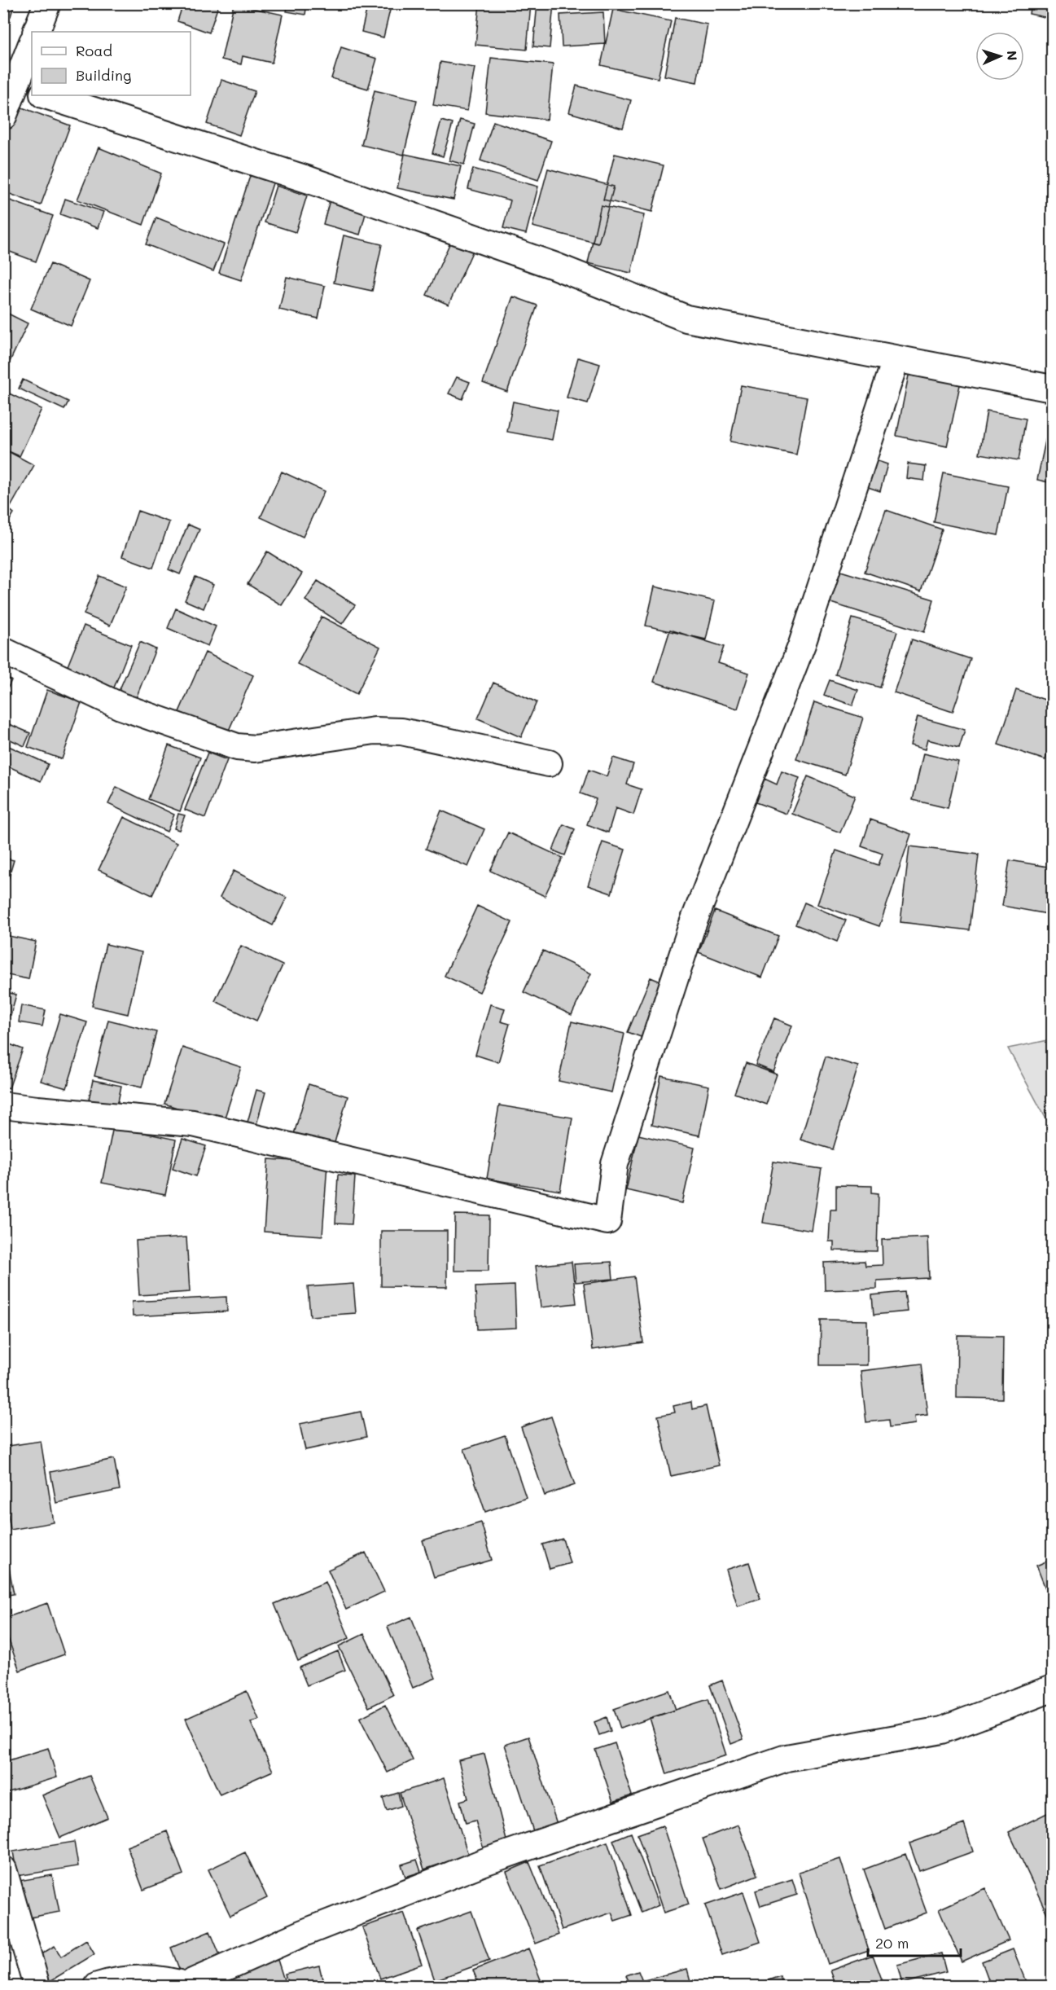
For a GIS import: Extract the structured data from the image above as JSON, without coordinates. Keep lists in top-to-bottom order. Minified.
{"legend":["Road","Building"],"scale_bar":"20 m","north":"right"}
